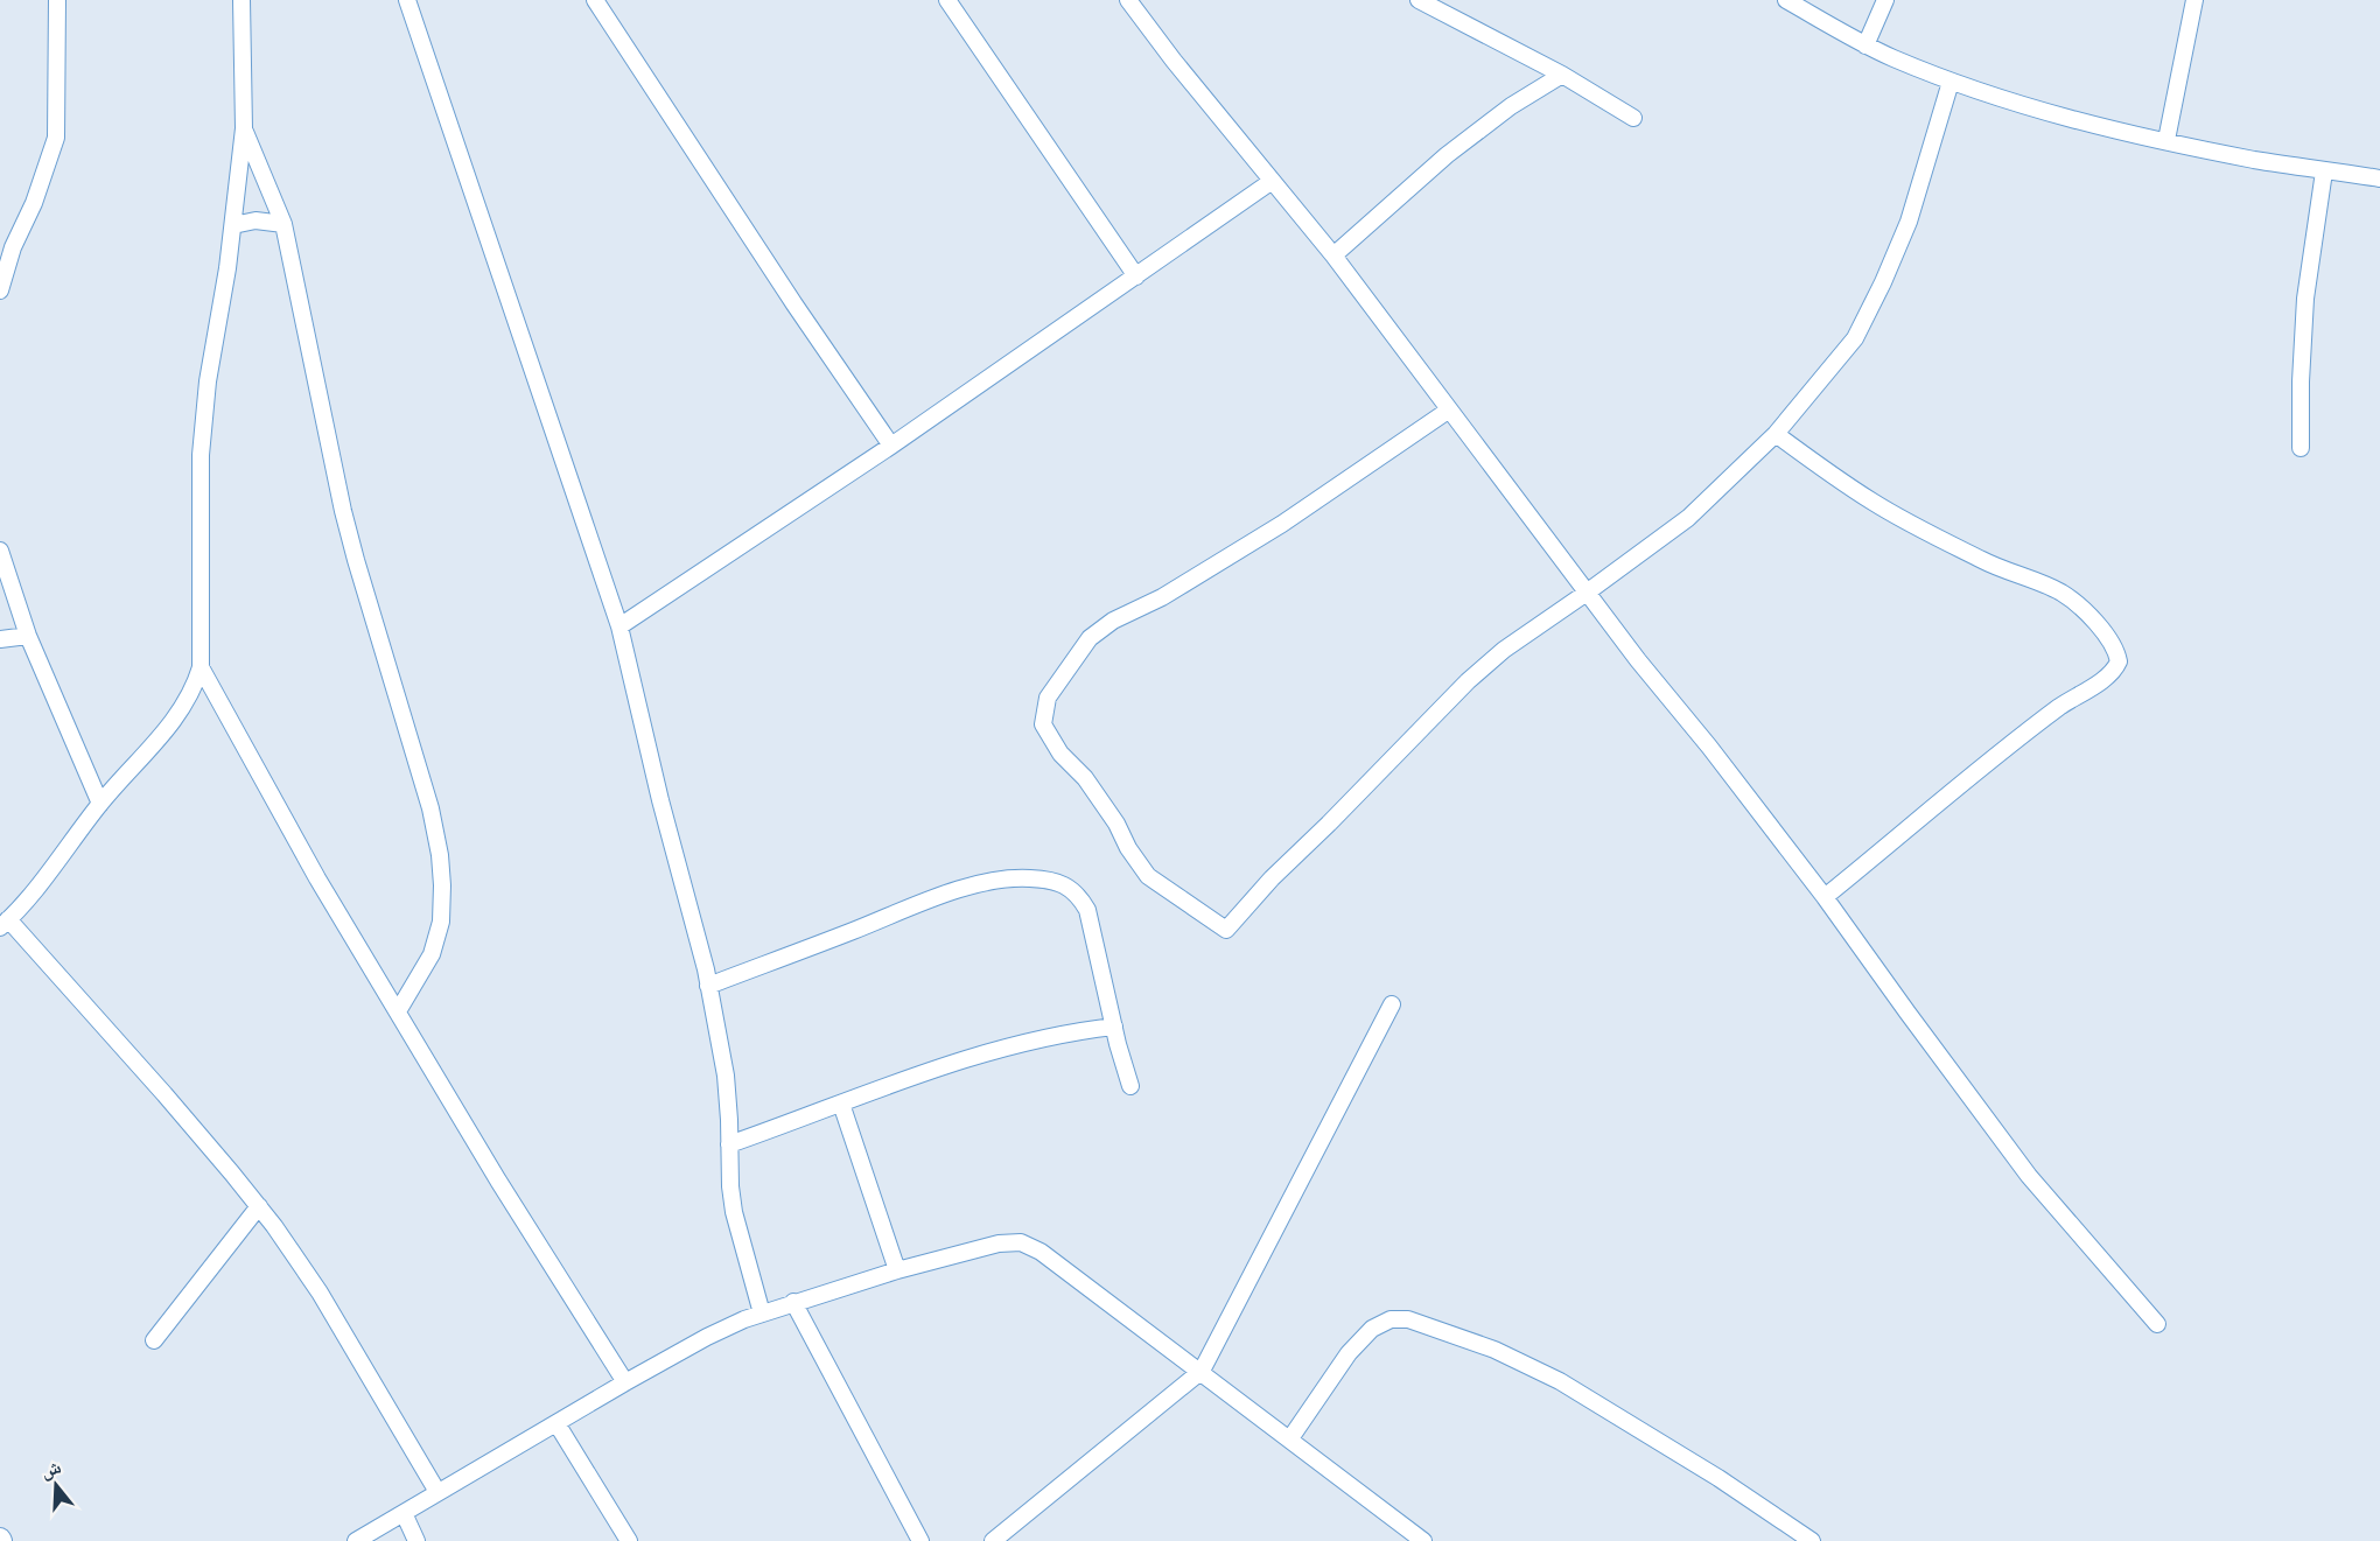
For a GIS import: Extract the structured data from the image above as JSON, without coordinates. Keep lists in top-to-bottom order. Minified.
{"north":"top"}
